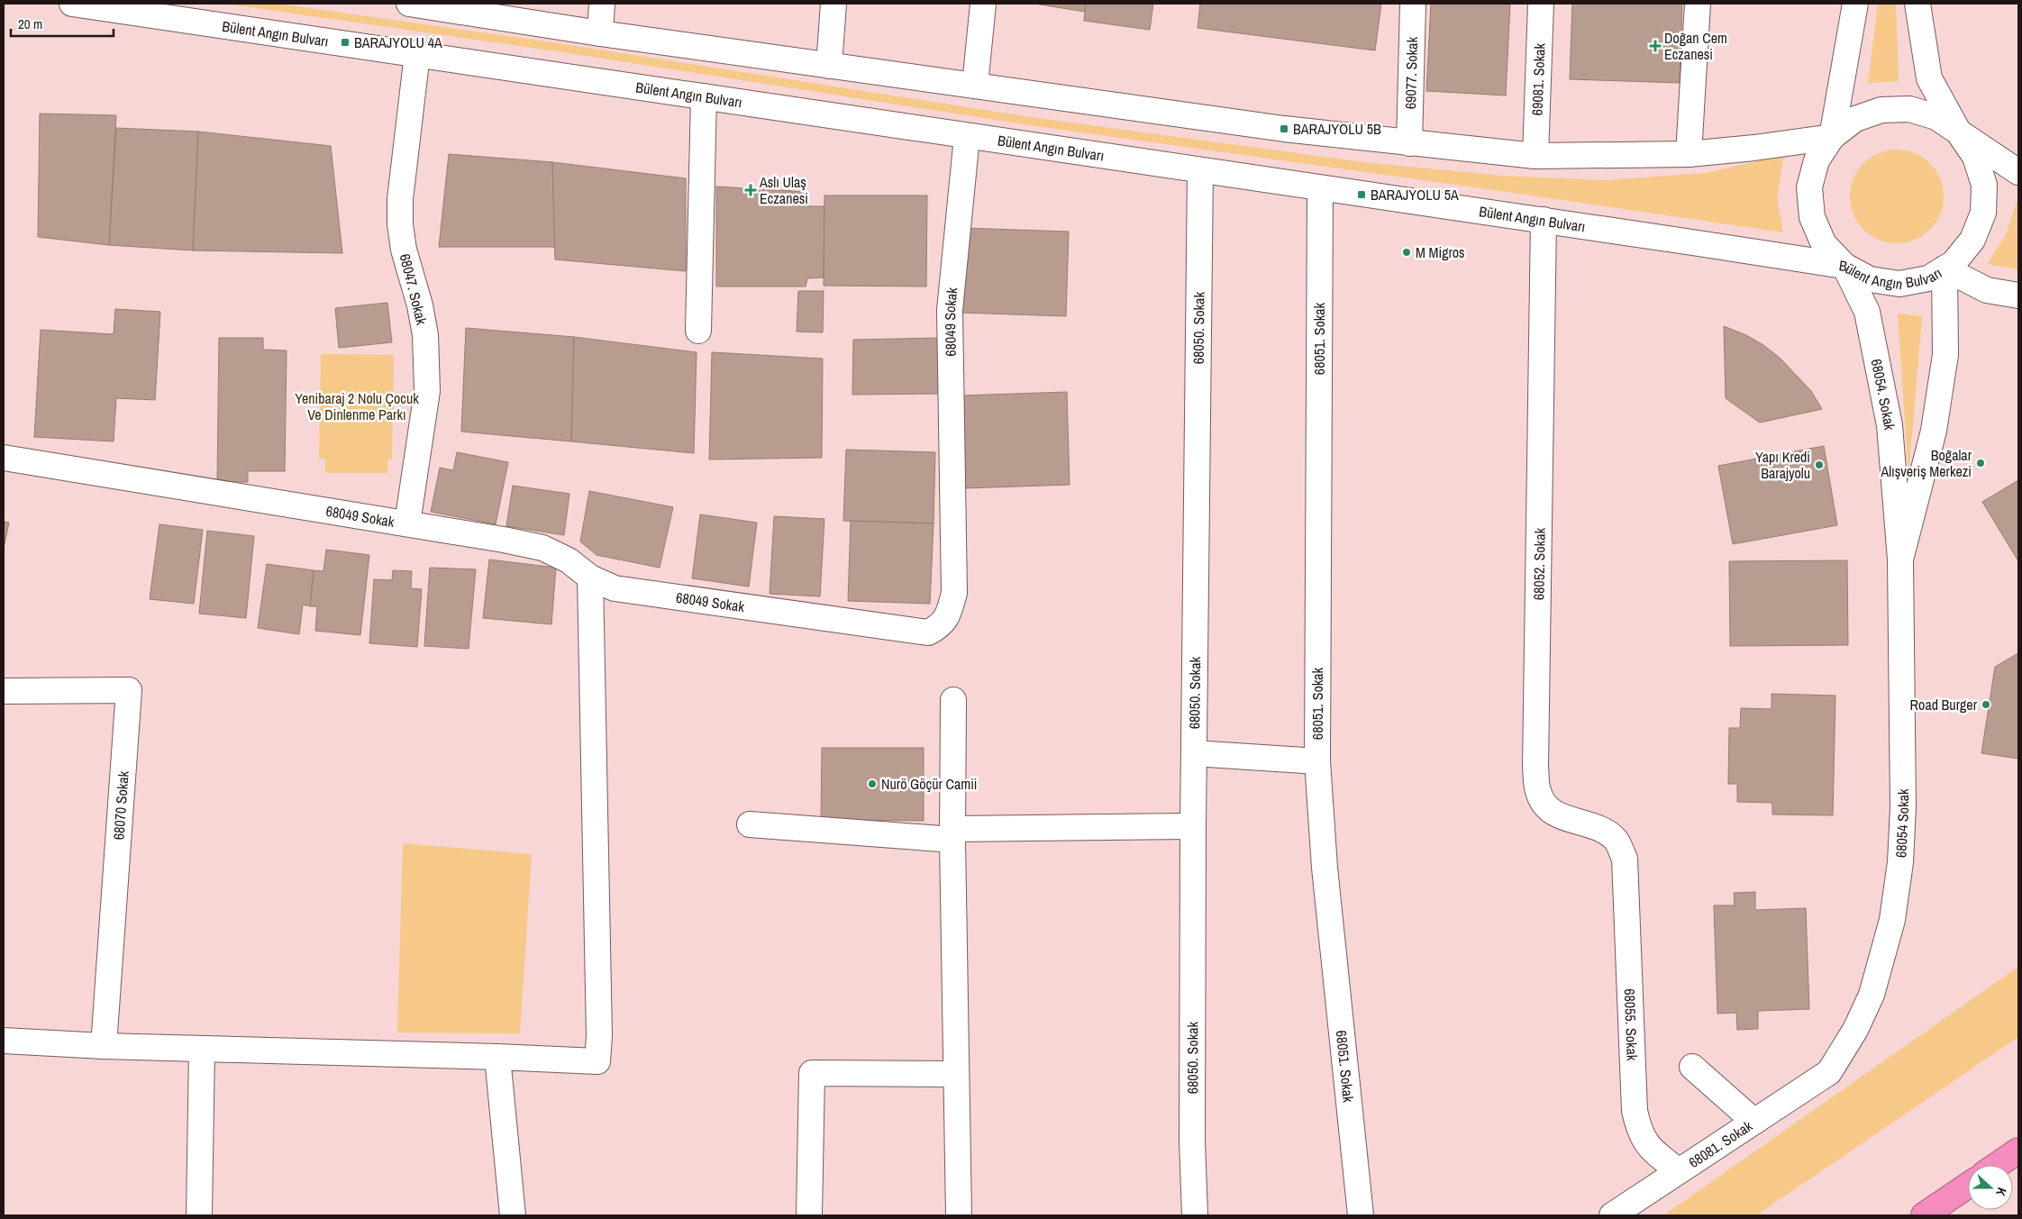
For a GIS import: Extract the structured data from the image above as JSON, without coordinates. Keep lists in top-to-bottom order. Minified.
{"streets":{"street":["Bülent Angın Bulvarı","69077. Sokak","69081. Sokak","68047. Sokak","68049 Sokak","68050. Sokak","68051. Sokak","68054. Sokak","68052. Sokak","68070 Sokak","68054 Sokak","68055. Sokak","68081. Sokak"]},"crossings":[["Bülent Angın Bulvarı","68047. Sokak"],["Bülent Angın Bulvarı","68049 Sokak"],["Bülent Angın Bulvarı","68050. Sokak"],["Bülent Angın Bulvarı","68051. Sokak"],["Bülent Angın Bulvarı","68054. Sokak"],["Bülent Angın Bulvarı","68052. Sokak"],["68047. Sokak","68049 Sokak"],["68054. Sokak","68054 Sokak"],["68052. Sokak","68055. Sokak"],["68054 Sokak","68081. Sokak"],["68055. Sokak","68081. Sokak"]],"parks":["Yenibaraj 2 Nolu Çocuk Ve Dinlenme Parkı"],"places":{"transit":["BARAJYOLU 4A","BARAJYOLU 5B","BARAJYOLU 5A"],"health":["Doğan Cem Eczanesi","Aslı Ulaş Eczanesi"],"other":["M Migros","Boğalar Alışveriş Merkezi","Yapı Kredi Barajyolu","Road Burger","Nurö Göçür Camii"]},"scale_bar":"20 m","north":"right"}
